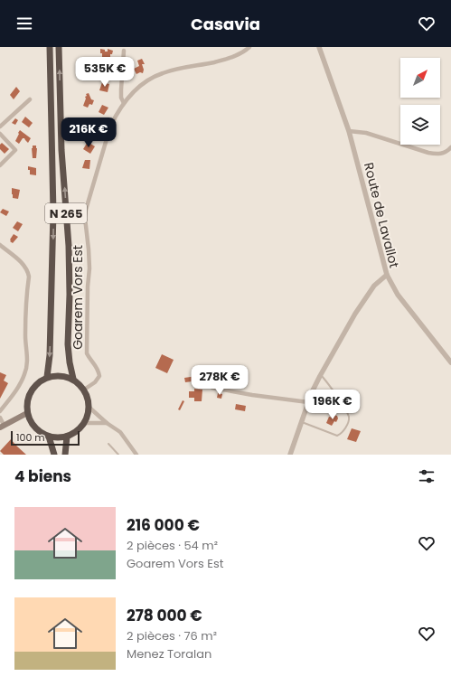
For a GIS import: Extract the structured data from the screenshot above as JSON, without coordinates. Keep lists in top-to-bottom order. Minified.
{"streets":{"highway":["N 265"],"street":["Route de Lavallot","Goarem Vors Est"]},"crossings":[["N 265","Goarem Vors Est"]],"scale_bar":"100 m","north":"top right","page":{"header":"Casavia","price":["535K €","216K €","278K €","196K €"],"scale":"100 m","heading":"4 biens","list":[{"name":"216 000 €","note":"2 pièces · 54 m² · Goarem Vors Est"},{"name":"278 000 €","note":"2 pièces · 76 m² · Menez Toralan"}]}}
